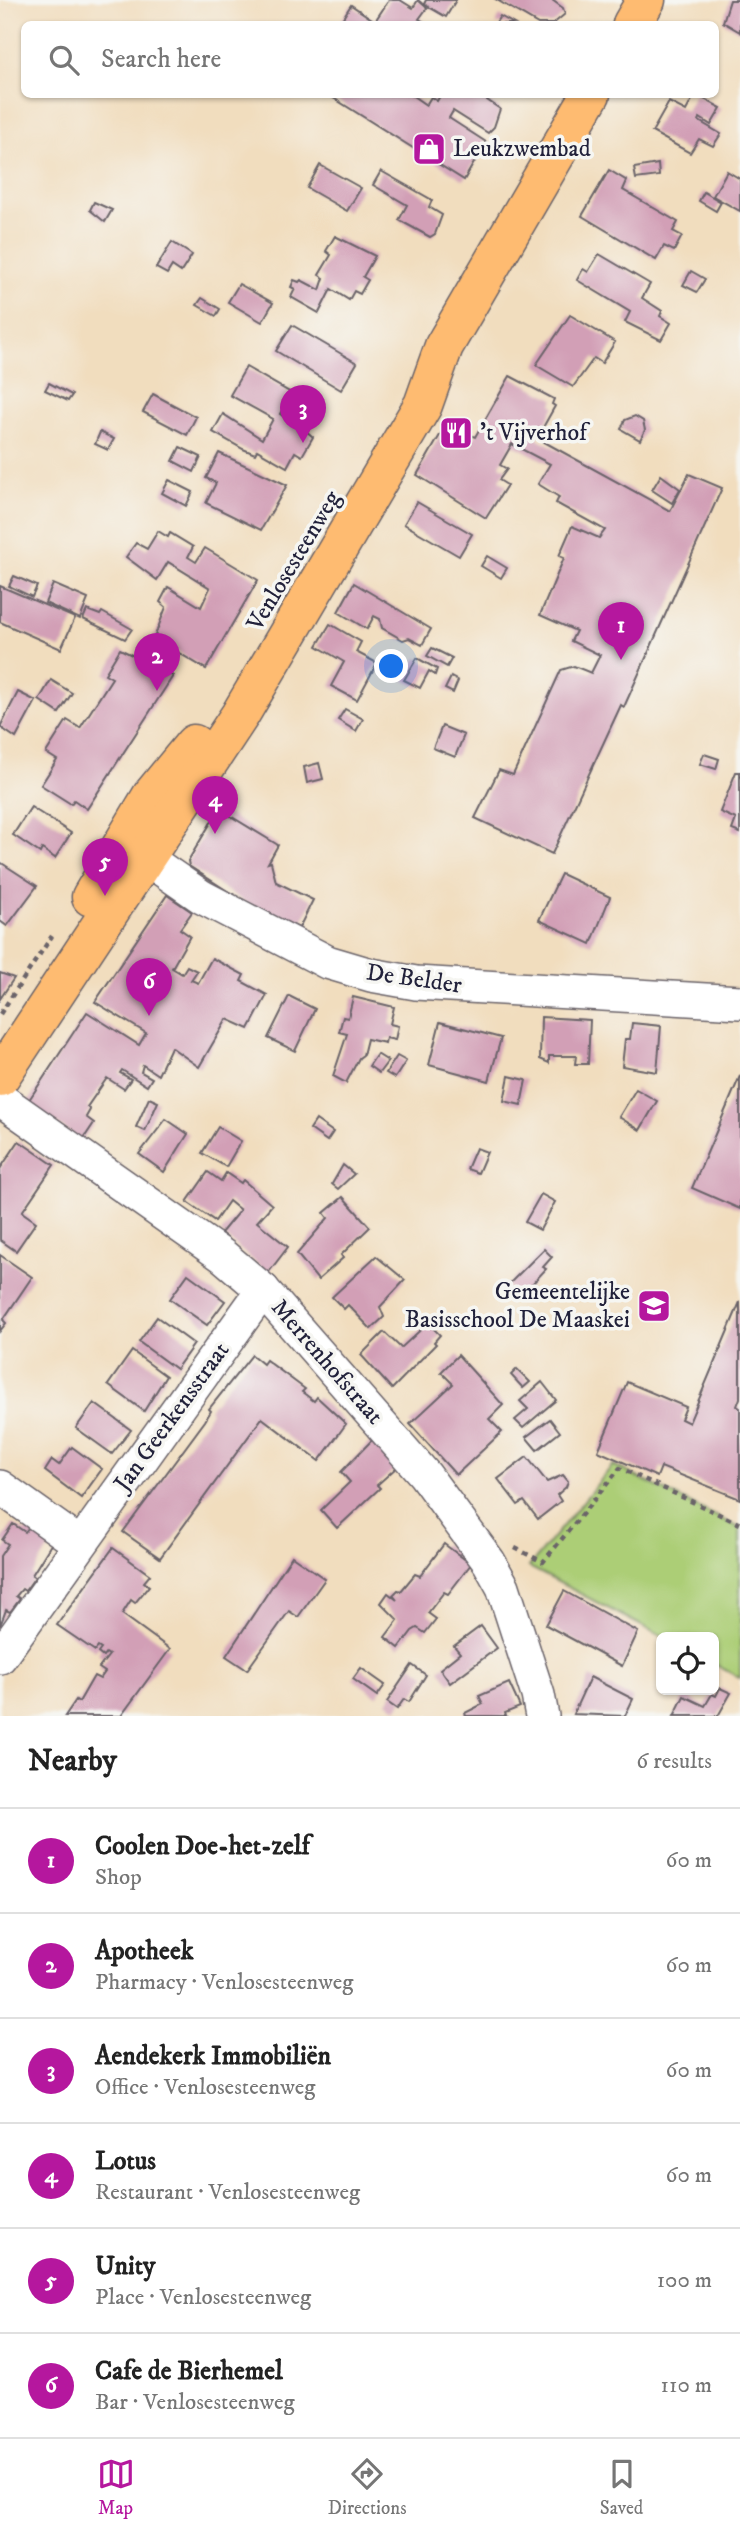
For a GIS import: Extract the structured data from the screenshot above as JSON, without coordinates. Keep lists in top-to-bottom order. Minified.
{"streets":{"main road":["Venlosesteenweg"],"street":["De Belder","Merrenhofstraat","Jan Geerkensstraat"]},"crossings":[["Venlosesteenweg","De Belder"],["Merrenhofstraat","Jan Geerkensstraat"]],"places":{"shop":["Leukzwembad"],"restaurant":["'t Vijverhof"],"school or university":["Gemeentelijke Basisschool De Maaskei"]},"page":{"search":"Search here","pins":["3","1","2","4","5","6"],"heading":["Nearby","6 results"],"list":[{"mark":"1","name":"Coolen Doe-het-zelf","note":"Shop","value":"60 m"},{"mark":"2","name":"Apotheek","note":"Pharmacy · Venlosesteenweg","value":"60 m"},{"mark":"3","name":"Aendekerk Immobiliën","note":"Office · Venlosesteenweg","value":"60 m"},{"mark":"4","name":"Lotus","note":"Restaurant · Venlosesteenweg","value":"60 m"},{"mark":"5","name":"Unity","note":"Place · Venlosesteenweg","value":"100 m"},{"mark":"6","name":"Cafe de Bierhemel","note":"Bar · Venlosesteenweg","value":"110 m"}],"nav":["Map","Directions","Saved"]}}
